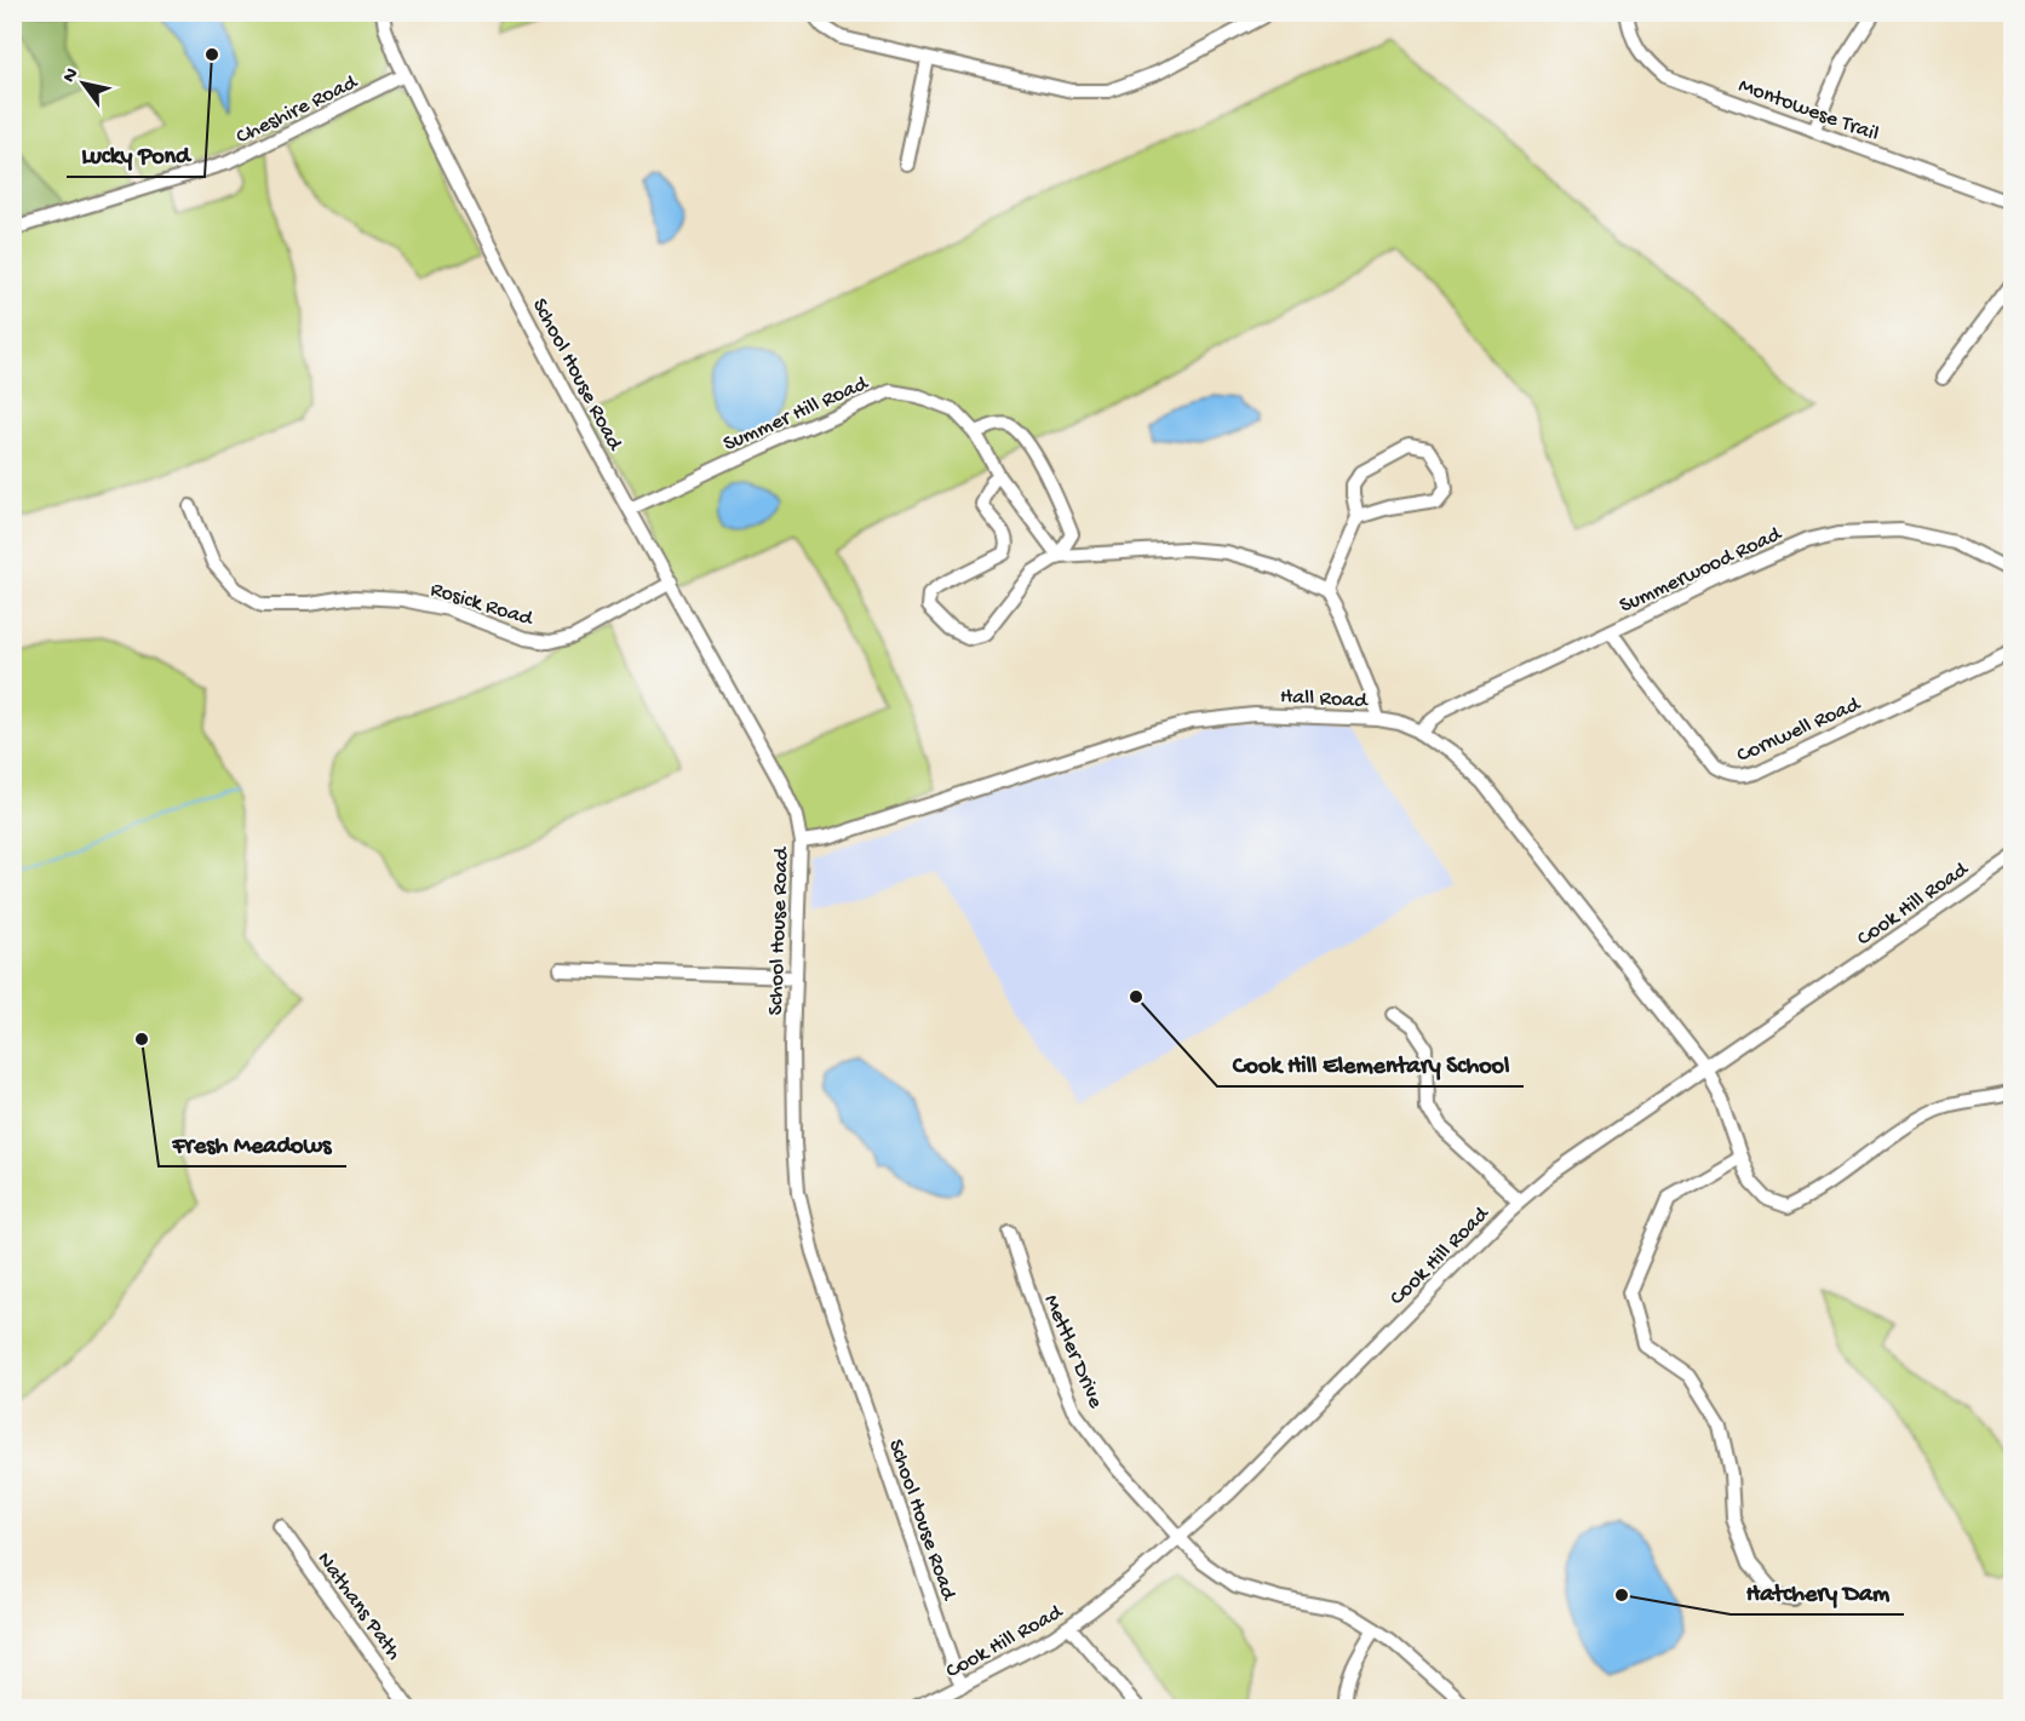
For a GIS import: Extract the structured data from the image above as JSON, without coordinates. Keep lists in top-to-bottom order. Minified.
{"streets":{"street":["Cheshire Road","Montowese Trail","School House Road","Summer Hill Road","Summerwood Road","Rosick Road","Hall Road","Cornwell Road","Cook Hill Road","Mettler Drive","Nathans Path"]},"crossings":[["Cheshire Road","School House Road"],["School House Road","Summer Hill Road"],["School House Road","Rosick Road"],["School House Road","Hall Road"],["School House Road","Cook Hill Road"],["Summerwood Road","Hall Road"],["Summerwood Road","Cornwell Road"],["Hall Road","Cook Hill Road"],["Cook Hill Road","Mettler Drive"]],"places":["Lucky Pond","Cook Hill Elementary School","Fresh Meadows","Hatchery Dam"],"north":"top left"}
